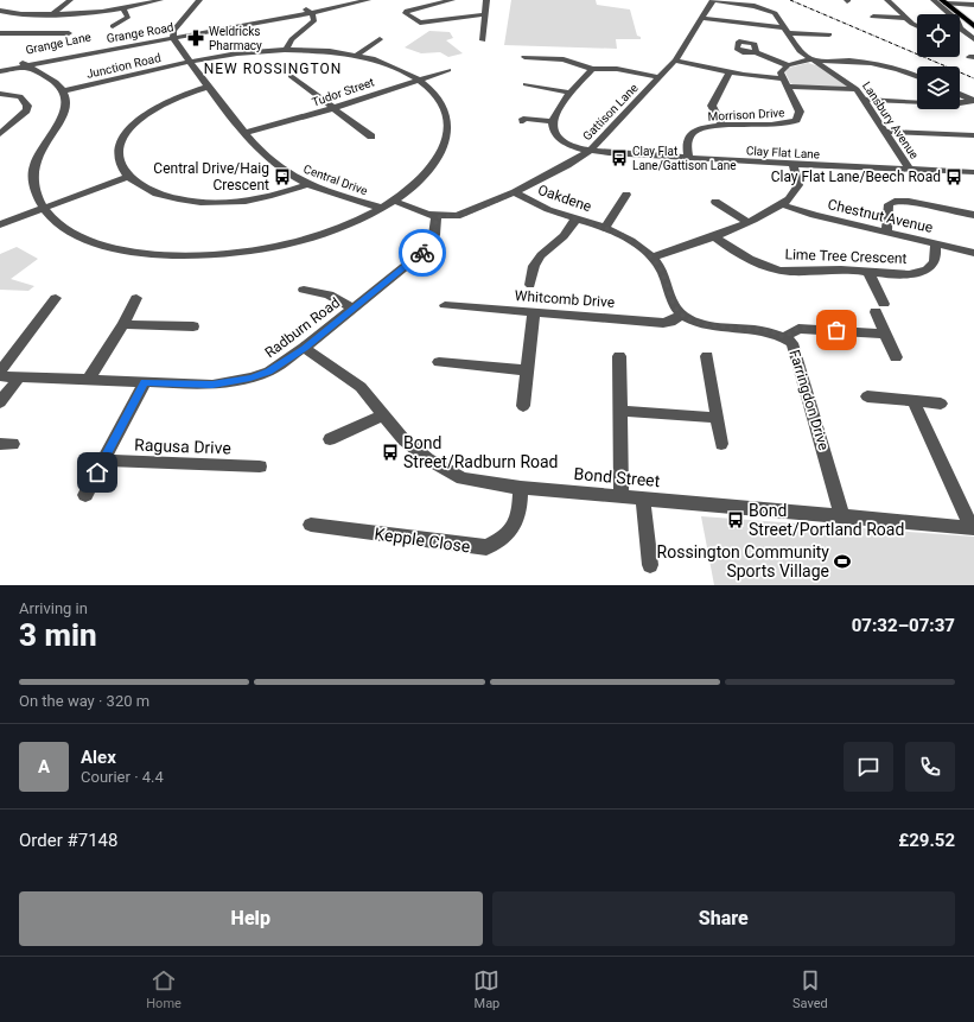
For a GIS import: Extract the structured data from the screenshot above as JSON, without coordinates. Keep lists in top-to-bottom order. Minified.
{"streets":{"street":["Grange Road","Grange Lane","Junction Road","Tudor Street","Gattison Lane","Morrison Drive","Lansbury Avenue","Clay Flat Lane","Central Drive","Oakdene","Chestnut Avenue","Lime Tree Crescent","Whitcomb Drive","Radburn Road","Farringdon Drive","Ragusa Drive","Bond Street","Kepple Close"]},"crossings":[["Grange Road","Grange Lane"],["Grange Road","Central Drive"],["Junction Road","Central Drive"],["Tudor Street","Central Drive"],["Gattison Lane","Lansbury Avenue"],["Gattison Lane","Clay Flat Lane"],["Gattison Lane","Oakdene"],["Gattison Lane","Radburn Road"],["Morrison Drive","Clay Flat Lane"],["Lansbury Avenue","Clay Flat Lane"],["Oakdene","Whitcomb Drive"],["Oakdene","Farringdon Drive"],["Chestnut Avenue","Lime Tree Crescent"],["Whitcomb Drive","Farringdon Drive"],["Radburn Road","Ragusa Drive"],["Radburn Road","Bond Street"],["Farringdon Drive","Bond Street"],["Bond Street","Kepple Close"]],"districts":["NEW ROSSINGTON"],"places":{"pharmacy":["Weldricks Pharmacy"],"bus stop":["Clay Flat Lane/Gattison Lane","Central Drive/Haig Crescent","Clay Flat Lane/Beech Road","Bond Street/Radburn Road","Bond Street/Portland Road"],"sports":["Rossington Community Sports Village"]},"page":{"heading":["3 min","Arriving in","07:32–07:37"],"panel":["Alex","Courier · 4.4","Order #7148","£29.52"],"bar":"On the way · 320 m","round":"A","buttons":["Help","Share"],"tabs":["Home","Map","Saved"]}}
